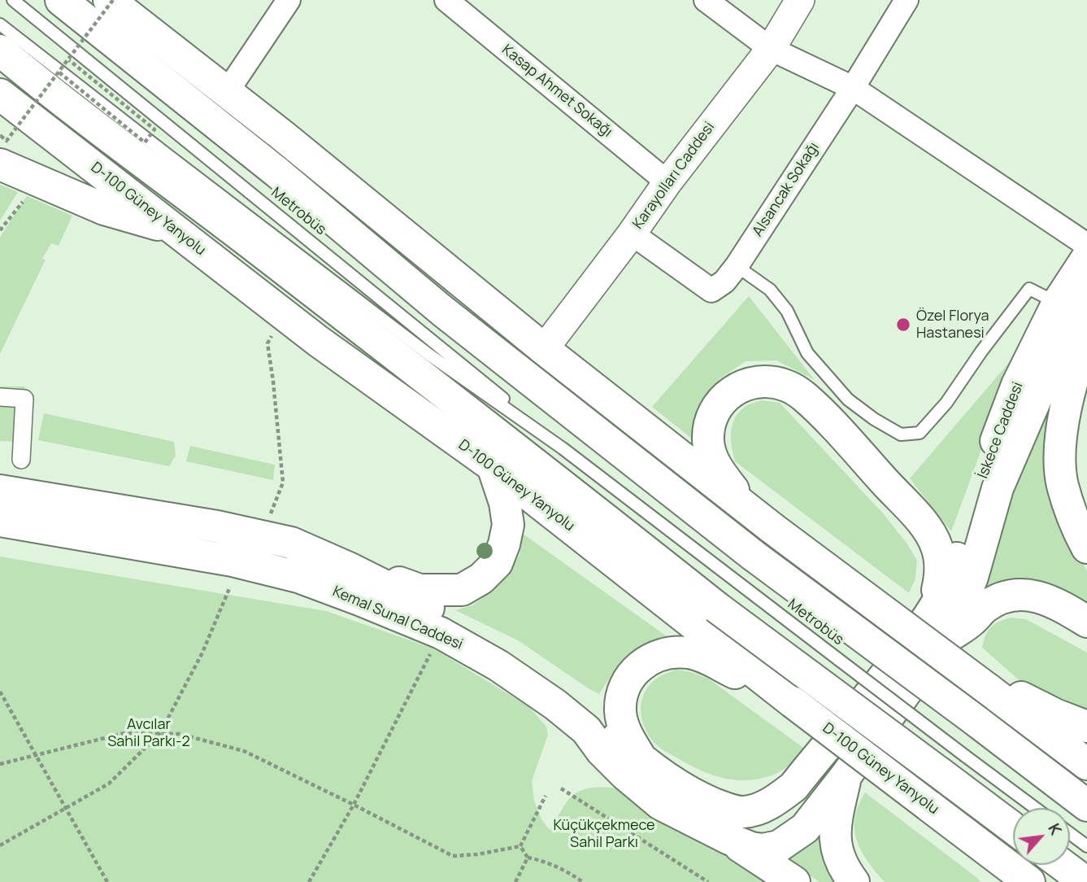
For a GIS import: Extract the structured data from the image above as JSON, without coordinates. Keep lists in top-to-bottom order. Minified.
{"streets":{"main road":["D-100 Güney Yanyolu","İskece Caddesi","Kemal Sunal Caddesi"],"street":["Kasap Ahmet Sokağı","Karayolları Caddesi","Alsancak Sokağı"],"lane":["Metrobüs"]},"crossings":[["Kasap Ahmet Sokağı","Karayolları Caddesi"],["Karayolları Caddesi","Alsancak Sokağı"],["İskece Caddesi","Kemal Sunal Caddesi"]],"parks":["Avcılar Sahil Parkı-2","Küçükçekmece Sahil Parkı"],"places":["Özel Florya Hastanesi"],"north":"top right"}
